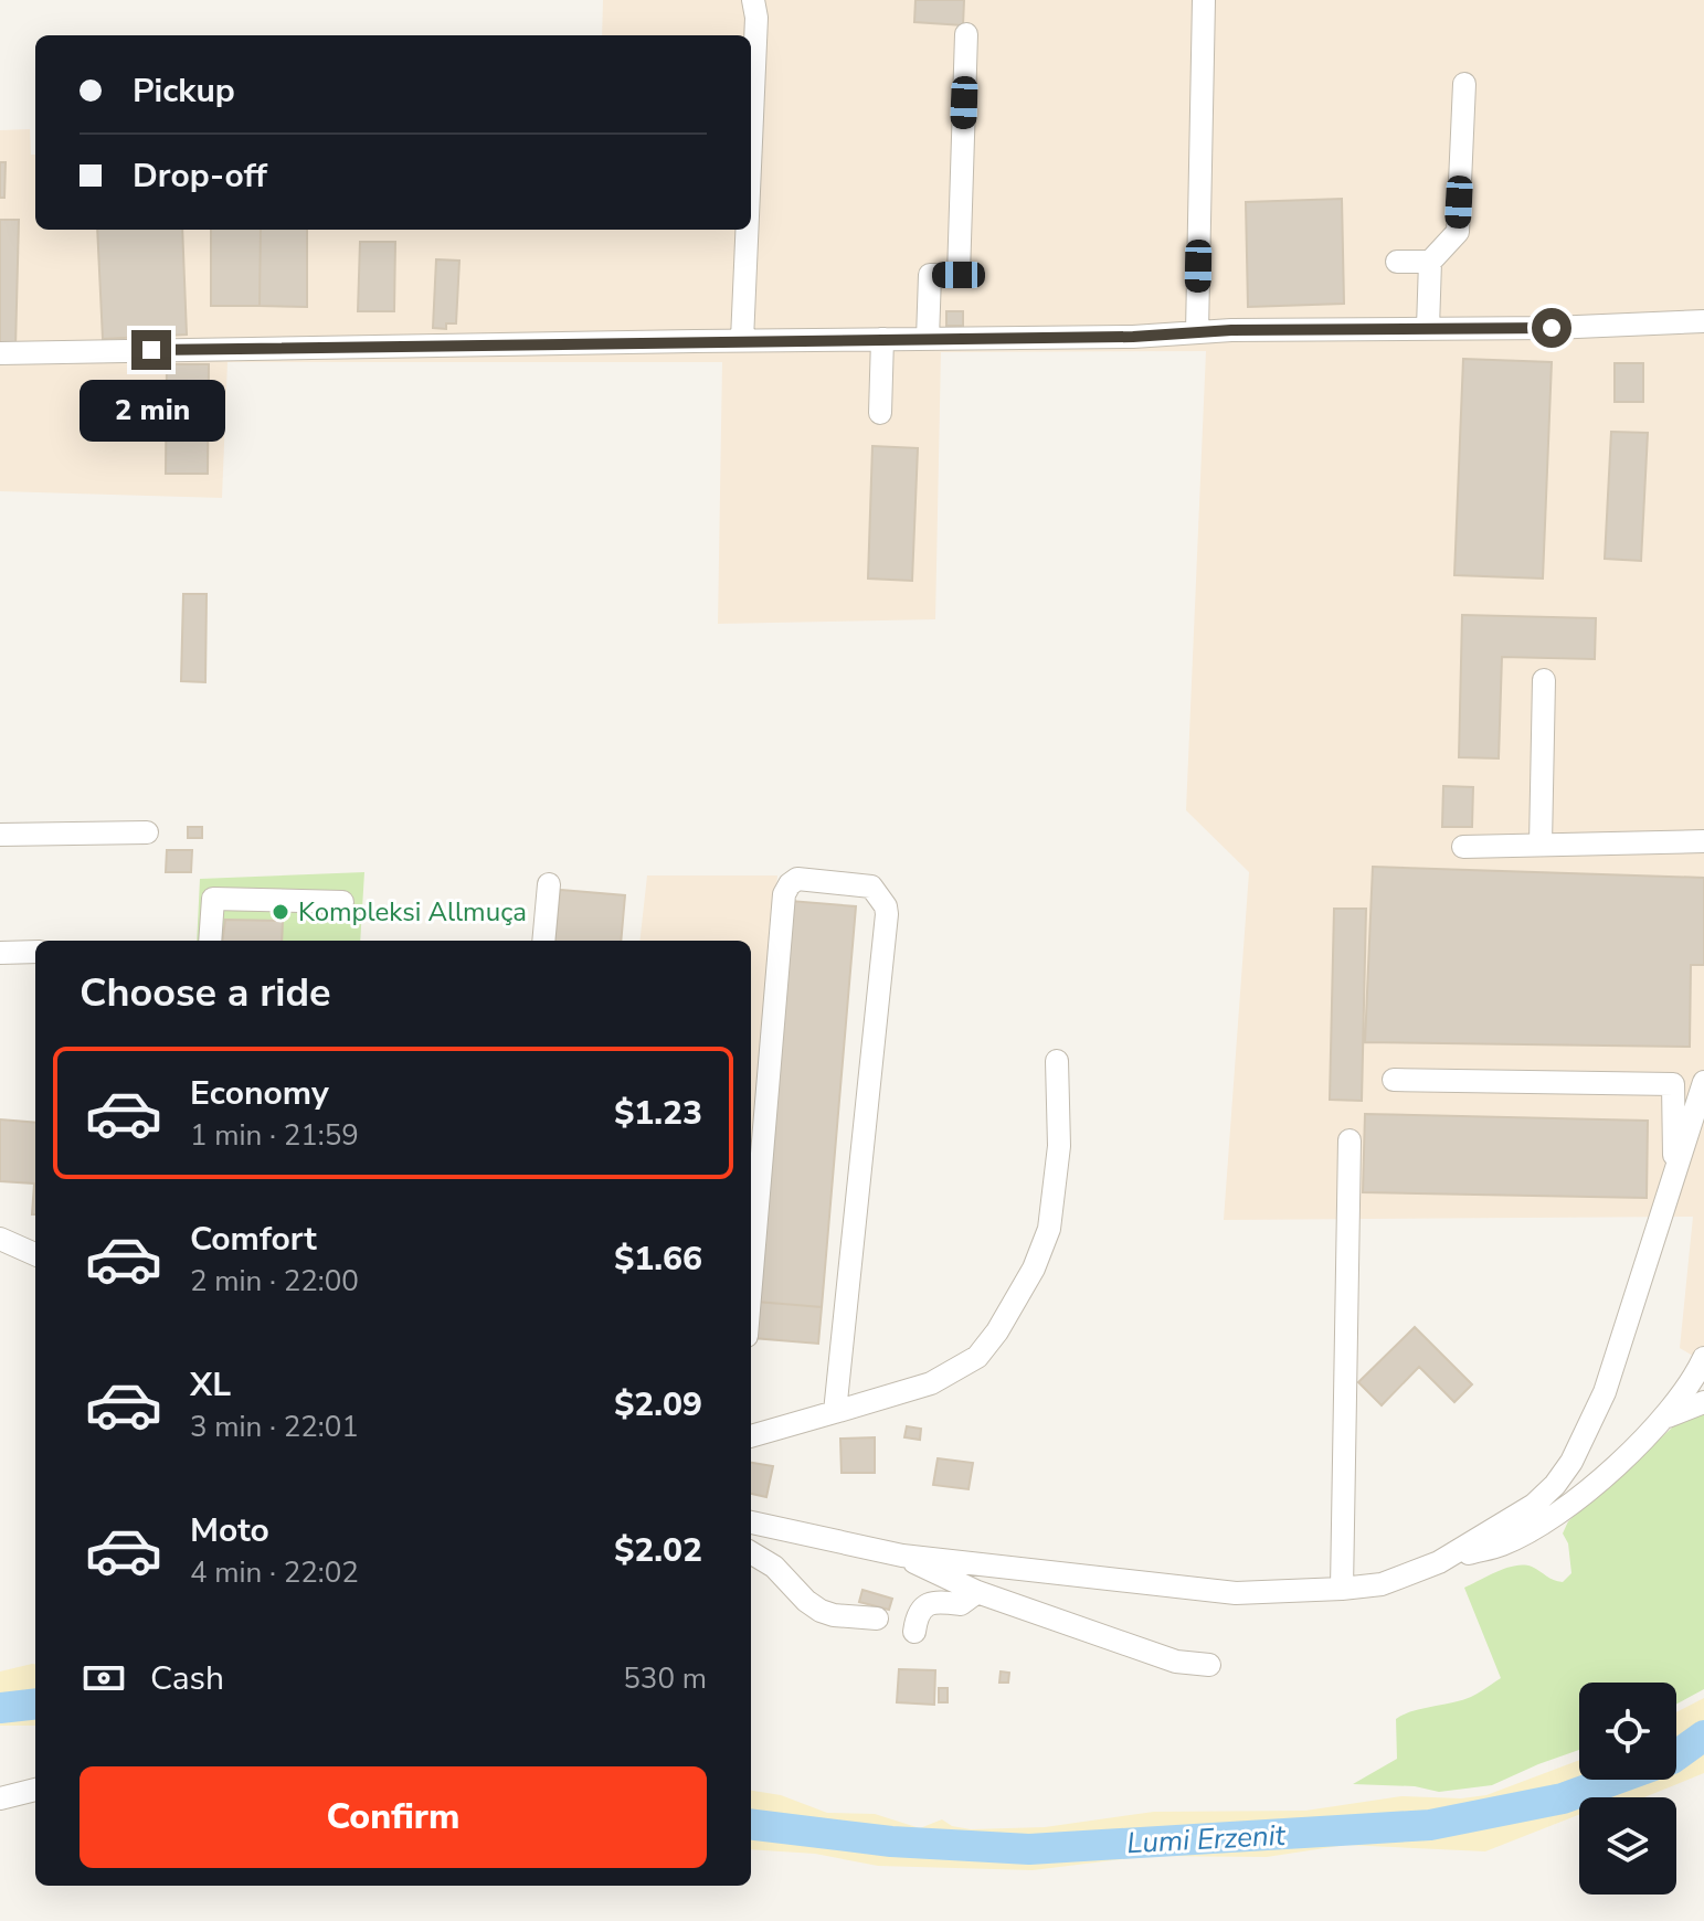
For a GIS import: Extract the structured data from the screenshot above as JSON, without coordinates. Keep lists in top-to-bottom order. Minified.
{"water":["Lumi Erzenit"],"places":["Kompleksi Allmuça"],"page":{"banner":["Pickup","Drop-off"],"bubble":"2 min","heading":"Choose a ride","list":[{"name":"Economy","note":"1 min · 21:59","value":"$1.23"},{"name":"Comfort","note":"2 min · 22:00","value":"$1.66"},{"name":"XL","note":"3 min · 22:01","value":"$2.09"},{"name":"Moto","note":"4 min · 22:02","value":"$2.02"}],"pay":["Cash","530 m"],"buttons":"Confirm"}}
